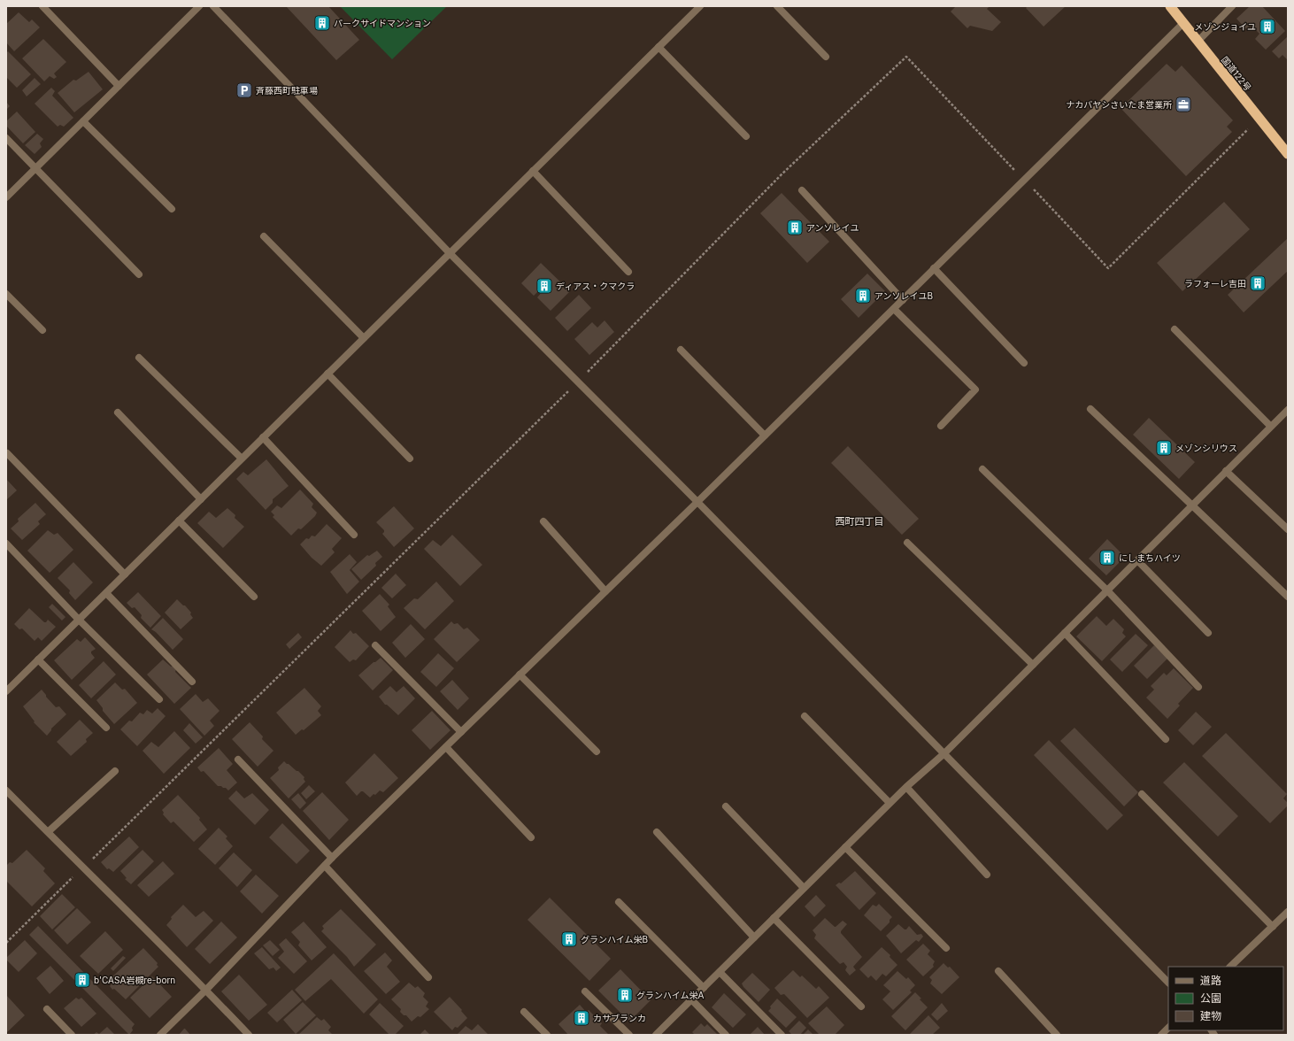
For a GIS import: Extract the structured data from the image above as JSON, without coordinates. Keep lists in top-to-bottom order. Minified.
{"streets":{"highway":["国道122号"]},"districts":["西町四丁目"],"places":{"building":["パークサイドマンション","メゾンジョイユ","アンソレイユ","ラフォーレ吉田","ディアス・クマクラ","アンソレイユB","メゾンシリウス","にしまちハイツ","グランハイム栄B","b'CASA岩槻re-born","グランハイム栄A","カサブランカ"],"parking":["斉藤西町駐車場"],"office":["ナカバヤシさいたま営業所"]},"legend":["道路","公園","建物"]}
